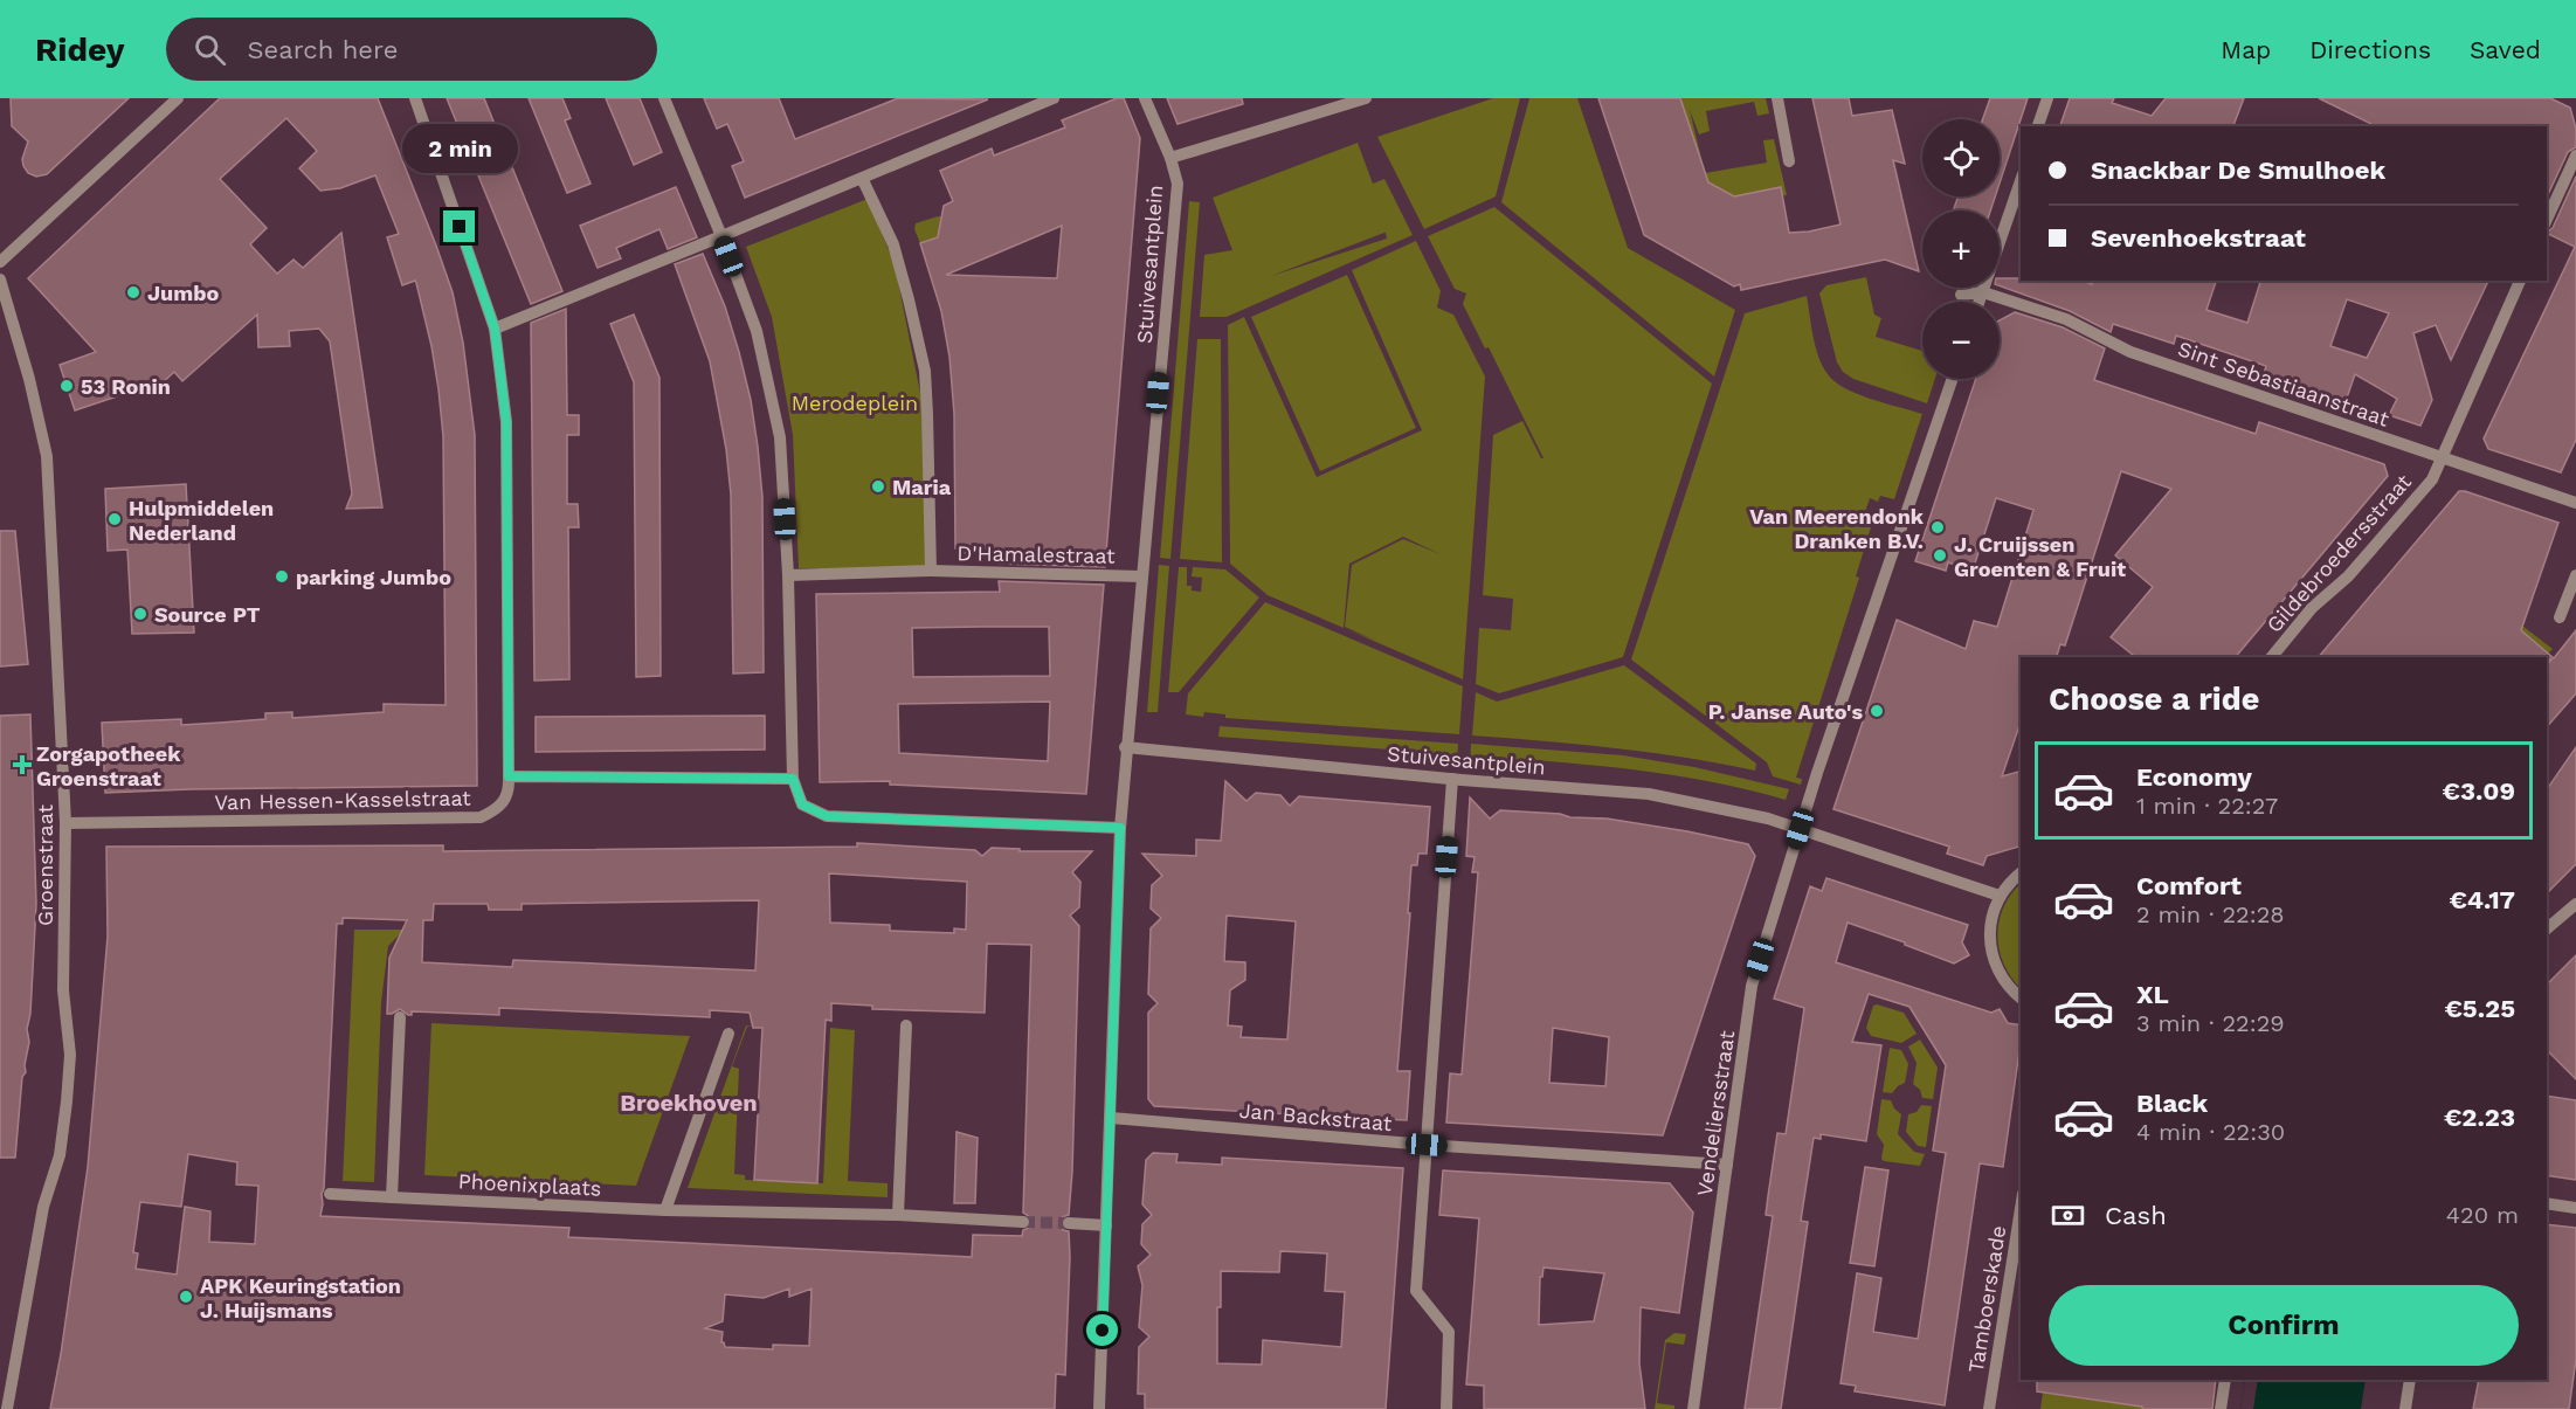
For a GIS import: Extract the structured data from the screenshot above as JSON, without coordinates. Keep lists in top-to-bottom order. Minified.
{"streets":{"street":["Stuivesantplein","Sint Sebastiaanstraat","Gildebroedersstraat","D'Hamalestraat","Van Hessen-Kasselstraat","Groenstraat","Vendeliersstraat","Jan Backstraat","Phoenixplaats","Tamboerskade"]},"crossings":[["Stuivesantplein","D'Hamalestraat"],["Stuivesantplein","Vendeliersstraat"],["Stuivesantplein","Jan Backstraat"],["Sint Sebastiaanstraat","Gildebroedersstraat"],["Van Hessen-Kasselstraat","Groenstraat"],["Vendeliersstraat","Jan Backstraat"]],"districts":["Broekhoven"],"parks":["Merodeplein"],"places":{"other":["Jumbo","53 Ronin","Maria","Hulpmiddelen Nederland","Van Meerendonk Dranken B.V.","J. Cruijssen Groenten & Fruit","parking Jumbo","Source PT","P. Janse Auto's","APK Keuringstation J. Huijsmans"],"health":["Zorgapotheek Groenstraat"]},"page":{"header":"Ridey","search":"Search here","nav":["Map","Directions","Saved"],"map_buttons":["+","−"],"bubble":"2 min","banner":["Snackbar De Smulhoek","Sevenhoekstraat"],"heading":"Choose a ride","list":[{"name":"Economy","note":"1 min · 22:27","value":"€3.09"},{"name":"Comfort","note":"2 min · 22:28","value":"€4.17"},{"name":"XL","note":"3 min · 22:29","value":"€5.25"},{"name":"Black","note":"4 min · 22:30","value":"€2.23"}],"pay":["Cash","420 m"],"buttons":"Confirm"}}
